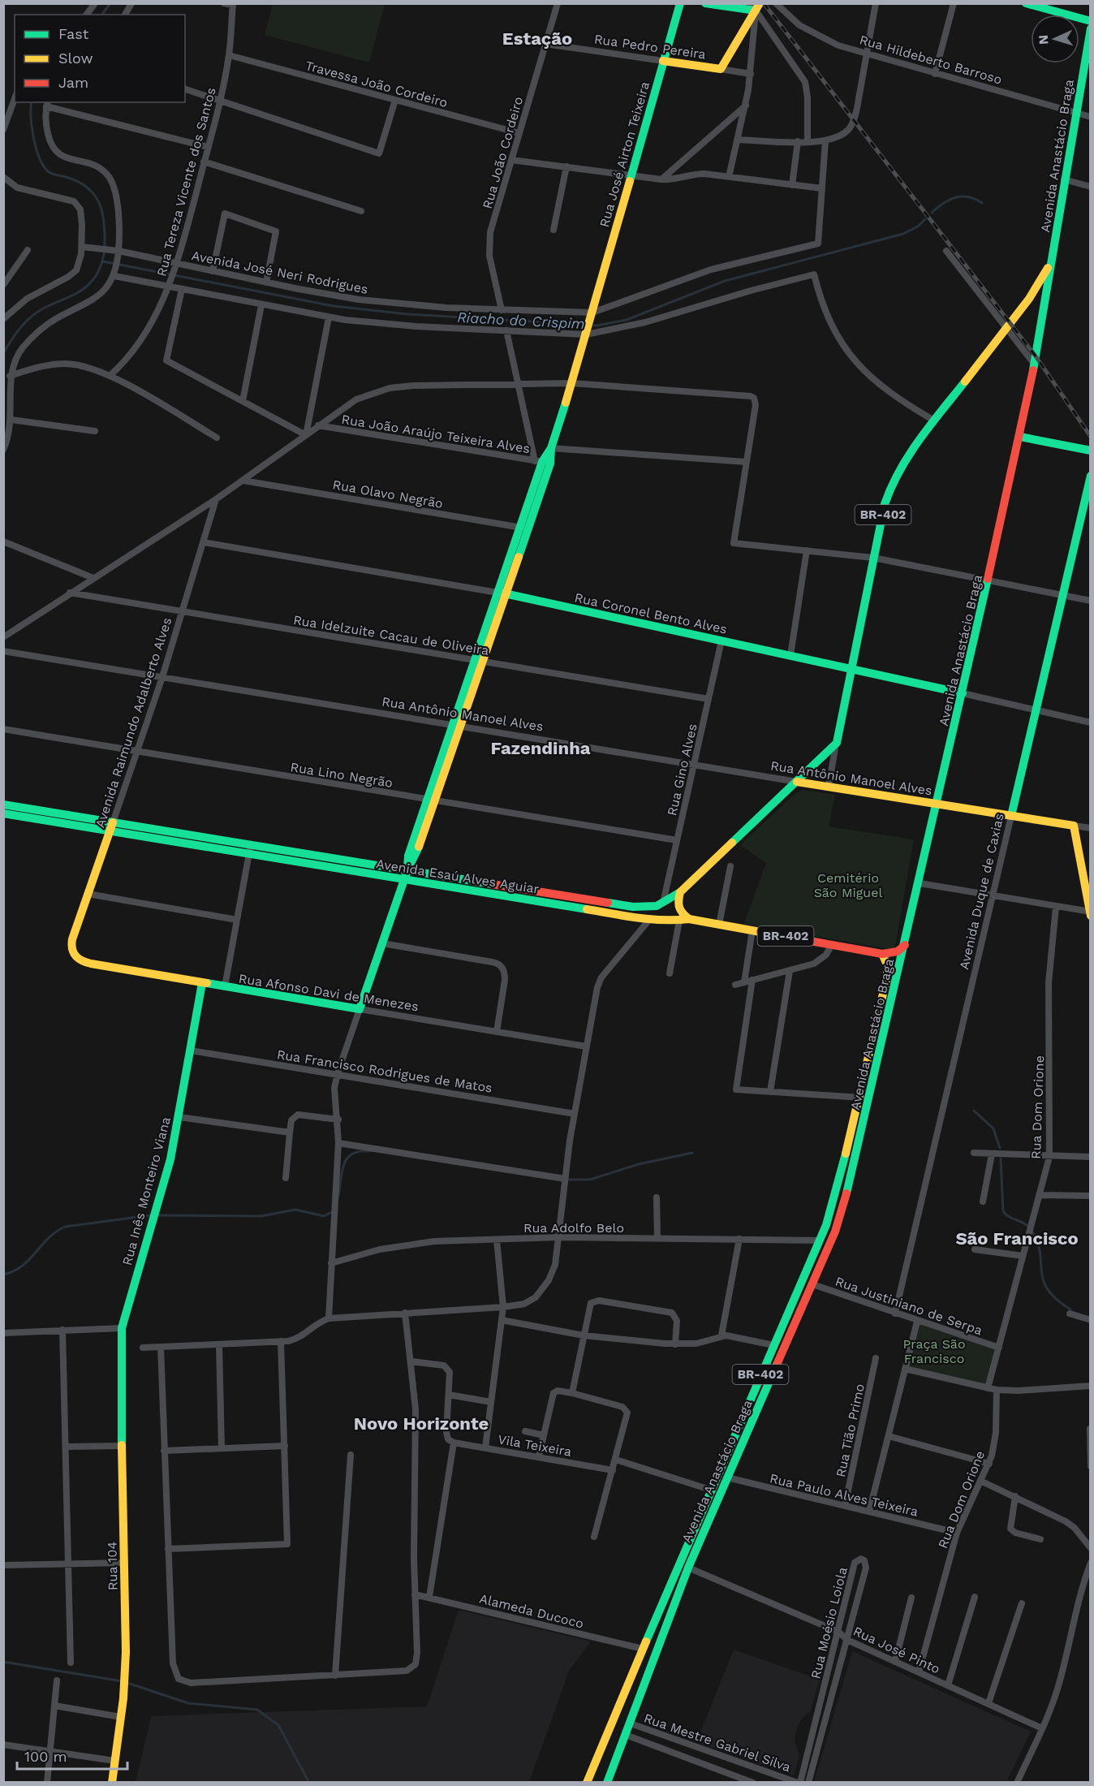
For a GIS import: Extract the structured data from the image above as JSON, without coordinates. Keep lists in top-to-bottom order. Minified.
{"streets":{"main road":["Rua Pedro Pereira","Rua José Airton Teixeira","Avenida Anastácio Braga","BR-402","Rua Coronel Bento Alves","Rua Antônio Manoel Alves","Avenida Raimundo Adalberto Alves","Avenida Esaú Alves Aguiar","Avenida Duque de Caxias","Rua Afonso Davi de Menezes","Rua Inês Monteiro Viana","Rua 104"],"street":["Rua Hildeberto Barroso","Travessa João Cordeiro","Rua João Cordeiro","Rua Tereza Vicente dos Santos","Avenida José Neri Rodrigues","Rua João Araújo Teixeira Alves","Rua Olavo Negrão","Rua Idelzuite Cacau de Oliveira","Rua Gino Alves","Rua Lino Negrão","Rua Francisco Rodrigues de Matos","Rua Dom Orione","Rua Adolfo Belo","Rua Justiniano de Serpa","Rua Tião Primo","Vila Teixeira","Rua Paulo Alves Teixeira","Alameda Ducoco","Rua Moésio Loiola","Rua José Pinto","Rua Mestre Gabriel Silva"]},"crossings":[["Rua Pedro Pereira","Rua João Cordeiro"],["Rua Pedro Pereira","Rua José Airton Teixeira"],["Rua Hildeberto Barroso","Avenida Anastácio Braga"],["Travessa João Cordeiro","Rua João Cordeiro"],["Travessa João Cordeiro","Rua Tereza Vicente dos Santos"],["Rua João Cordeiro","Avenida José Neri Rodrigues"],["Rua José Airton Teixeira","Avenida José Neri Rodrigues"],["Rua José Airton Teixeira","Rua João Araújo Teixeira Alves"],["Rua José Airton Teixeira","Rua Olavo Negrão"],["Rua José Airton Teixeira","Rua Coronel Bento Alves"],["Rua José Airton Teixeira","Rua Idelzuite Cacau de Oliveira"],["Rua José Airton Teixeira","Rua Antônio Manoel Alves"],["Rua José Airton Teixeira","Rua Lino Negrão"],["Rua José Airton Teixeira","Avenida Esaú Alves Aguiar"],["Rua José Airton Teixeira","Rua Afonso Davi de Menezes"],["Avenida Anastácio Braga","BR-402"],["Avenida Anastácio Braga","Rua Coronel Bento Alves"],["Avenida Anastácio Braga","Rua Antônio Manoel Alves"],["Avenida Anastácio Braga","Avenida Esaú Alves Aguiar"],["Avenida Anastácio Braga","Rua Adolfo Belo"],["Avenida Anastácio Braga","Rua Justiniano de Serpa"],["Avenida Anastácio Braga","Rua Paulo Alves Teixeira"],["Avenida Anastácio Braga","Alameda Ducoco"],["Avenida Anastácio Braga","Rua José Pinto"],["Avenida Anastácio Braga","Rua Mestre Gabriel Silva"],["Rua Tereza Vicente dos Santos","Avenida José Neri Rodrigues"],["BR-402","Rua Coronel Bento Alves"],["BR-402","Avenida Esaú Alves Aguiar"],["Rua Coronel Bento Alves","Avenida Raimundo Adalberto Alves"],["Rua Coronel Bento Alves","Rua Gino Alves"],["Rua Coronel Bento Alves","Avenida Duque de Caxias"],["Rua Idelzuite Cacau de Oliveira","Avenida Raimundo Adalberto Alves"],["Rua Idelzuite Cacau de Oliveira","Rua Gino Alves"],["Rua Antônio Manoel Alves","Avenida Raimundo Adalberto Alves"],["Rua Antônio Manoel Alves","Rua Gino Alves"],["Rua Antônio Manoel Alves","Avenida Esaú Alves Aguiar"],["Rua Antônio Manoel Alves","Avenida Duque de Caxias"],["Avenida Raimundo Adalberto Alves","Rua Lino Negrão"],["Avenida Raimundo Adalberto Alves","Avenida Esaú Alves Aguiar"],["Avenida Raimundo Adalberto Alves","Rua Afonso Davi de Menezes"],["Rua Gino Alves","Rua Lino Negrão"],["Rua Gino Alves","Avenida Esaú Alves Aguiar"],["Avenida Duque de Caxias","Rua Justiniano de Serpa"],["Rua Afonso Davi de Menezes","Rua Inês Monteiro Viana"],["Rua Francisco Rodrigues de Matos","Rua Inês Monteiro Viana"],["Rua Dom Orione","Rua Justiniano de Serpa"],["Rua Dom Orione","Rua Paulo Alves Teixeira"],["Rua Dom Orione","Rua José Pinto"],["Rua Inês Monteiro Viana","Rua 104"],["Rua Tião Primo","Rua Paulo Alves Teixeira"],["Rua Moésio Loiola","Rua José Pinto"],["Rua Moésio Loiola","Rua Mestre Gabriel Silva"]],"districts":["Estação","Fazendinha","São Francisco","Novo Horizonte"],"water":["Riacho do Crispim"],"parks":["Cemitério São Miguel","Praça São Francisco"],"legend":["Fast","Slow","Jam"],"scale_bar":"100 m","north":"left"}
